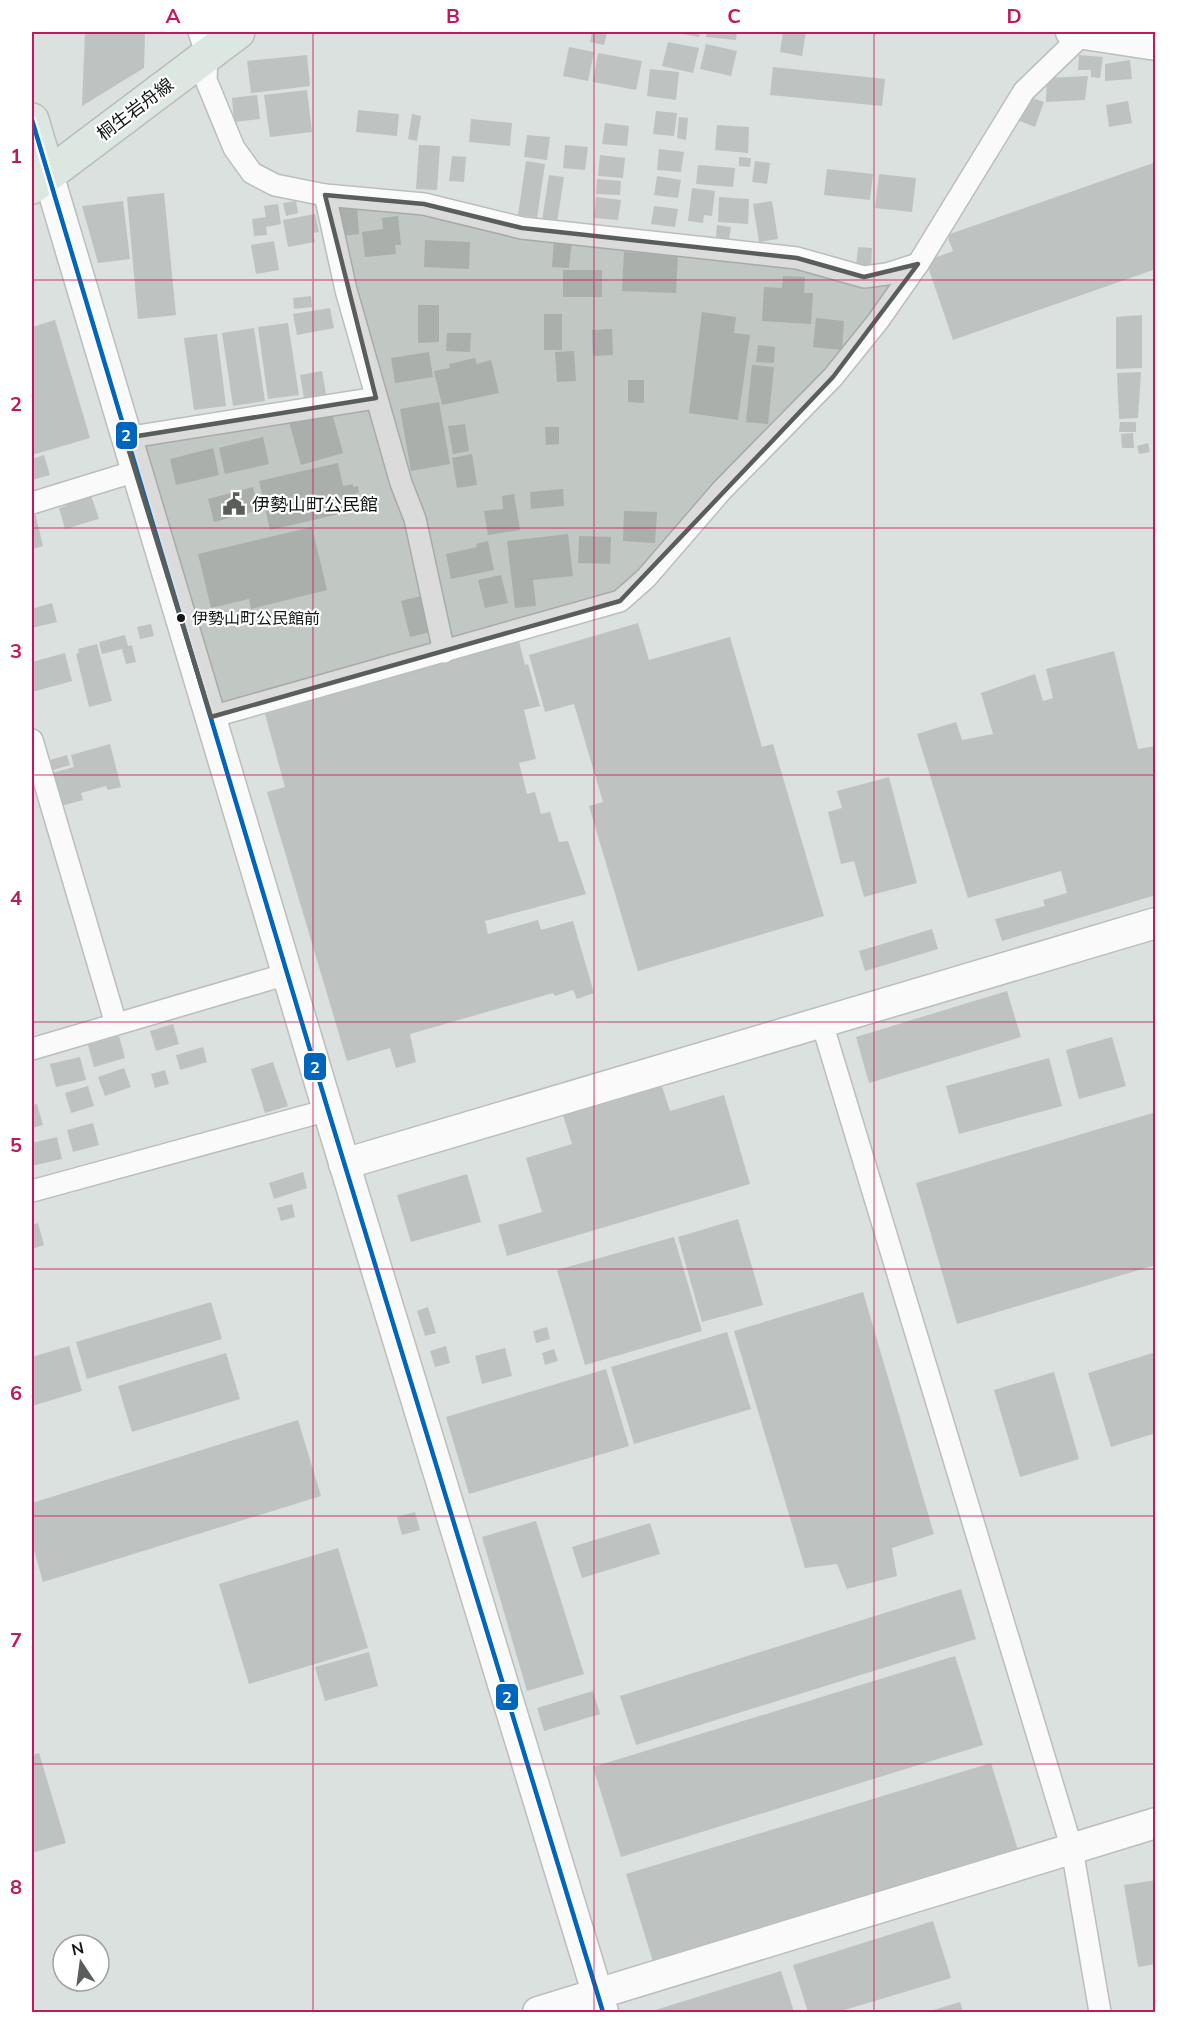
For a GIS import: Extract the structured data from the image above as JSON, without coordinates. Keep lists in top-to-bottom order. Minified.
{"streets":{"main road":["桐生岩舟線"]},"places":{"public building":["伊勢山町公民館"],"other":["伊勢山町公民館前"]},"lines":["transit line 2"],"north":"top","grid":{"columns":["A","B","C","D"],"rows":["1","2","3","4","5","6","7","8"]}}
